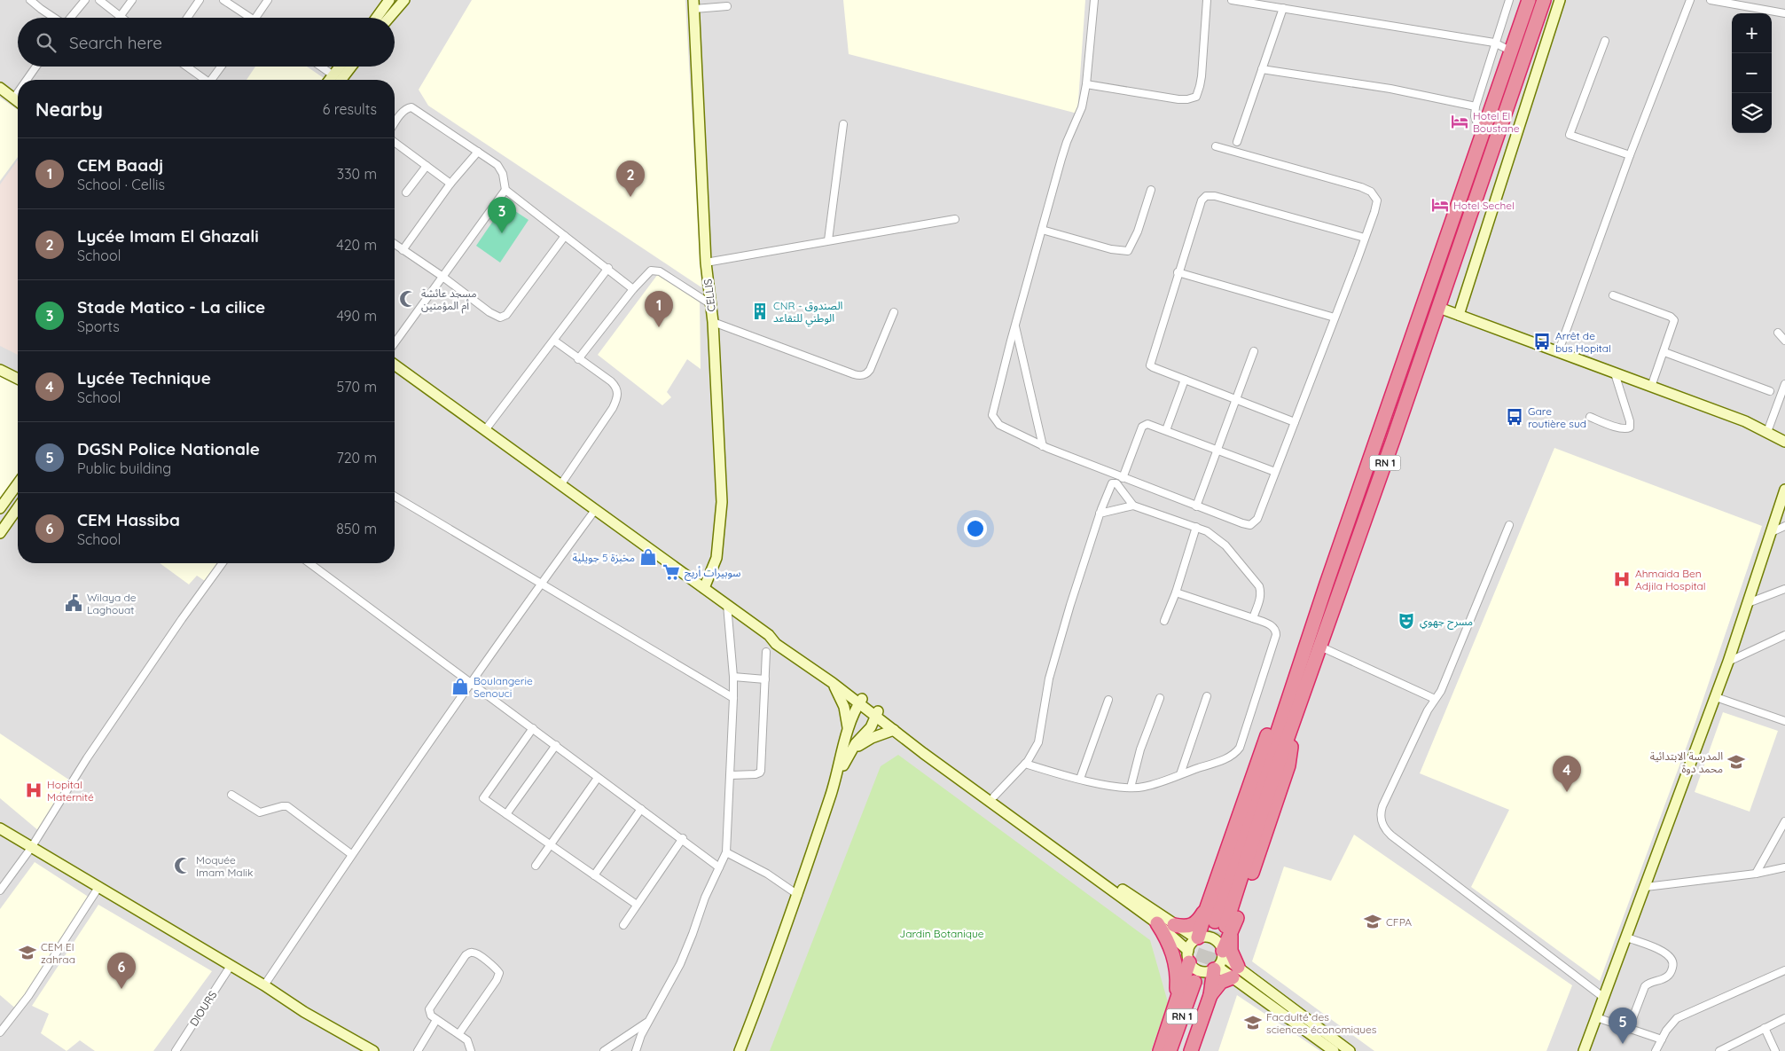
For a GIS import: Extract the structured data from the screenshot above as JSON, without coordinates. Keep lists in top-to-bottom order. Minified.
{"streets":{"highway":["RN 1"],"street":["CELLIS","DIOURS"]},"parks":["Jardin Botanique"],"places":{"hotel":["Hotel El Boustane","Hotel Sechel"],"mosque":["مسجد عائشة أم المؤمنين","Moquée Imam Malik"],"building":["CNR - الصندوق الوطني للتقاعد"],"bus stop":["Arrêt de bus Hopital","Gare routière sud"],"shop":["مخبزة 5 جويلية","Boulangerie Senouci"],"supermarket":["سوبيرات أريج"],"hospital":["Ahmaida Ben Adjila Hospital","Hopital Maternité"],"public building":["Wilaya de Laghouat"],"theatre":["مسرح جهوي"],"school or university":["المدرسة الابتدائية محمد دوة","CFPA","CEM El zahraa","Facdulté des sciences économiques"]},"page":{"map_buttons":["+","−"],"search":"Search here","heading":["Nearby","6 results"],"list":[{"mark":"1","name":"CEM Baadj","note":"School · Cellis","value":"330 m"},{"mark":"2","name":"Lycée Imam El Ghazali","note":"School","value":"420 m"},{"mark":"3","name":"Stade Matico - La cilice","note":"Sports","value":"490 m"},{"mark":"4","name":"Lycée Technique","note":"School","value":"570 m"},{"mark":"5","name":"DGSN Police Nationale","note":"Public building","value":"720 m"},{"mark":"6","name":"CEM Hassiba","note":"School","value":"850 m"}],"pins":["2","3","1","4","6","5"]}}
